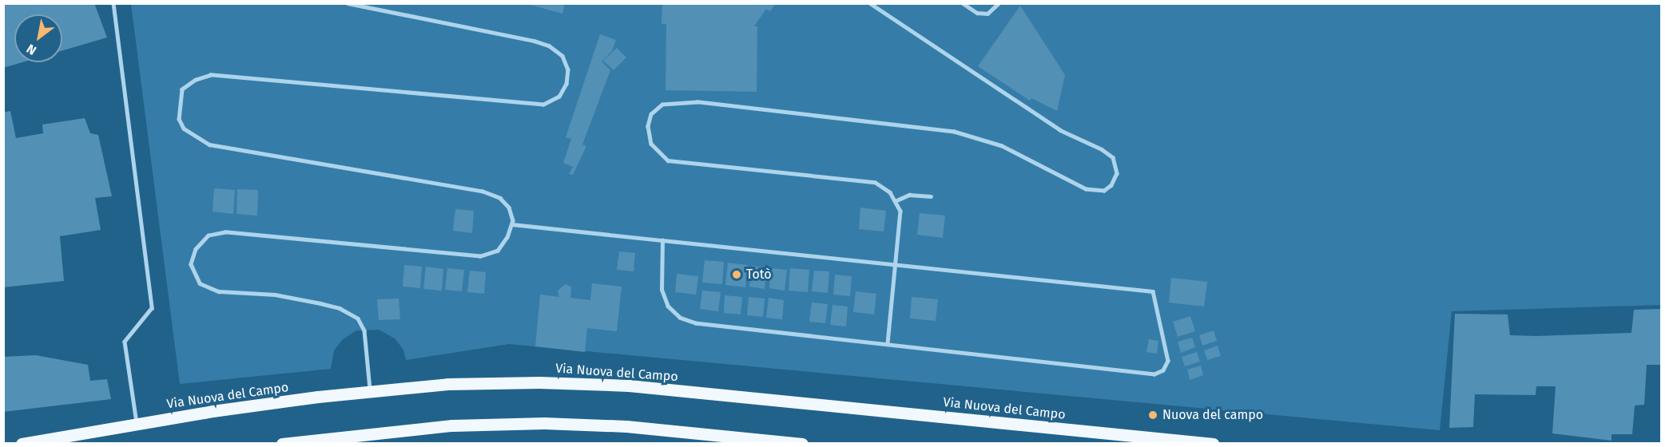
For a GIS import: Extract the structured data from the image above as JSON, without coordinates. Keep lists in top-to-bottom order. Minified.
{"streets":{"main road":["Via Nuova del Campo"]},"places":["Totò","Nuova del campo"],"north":"bottom left"}
